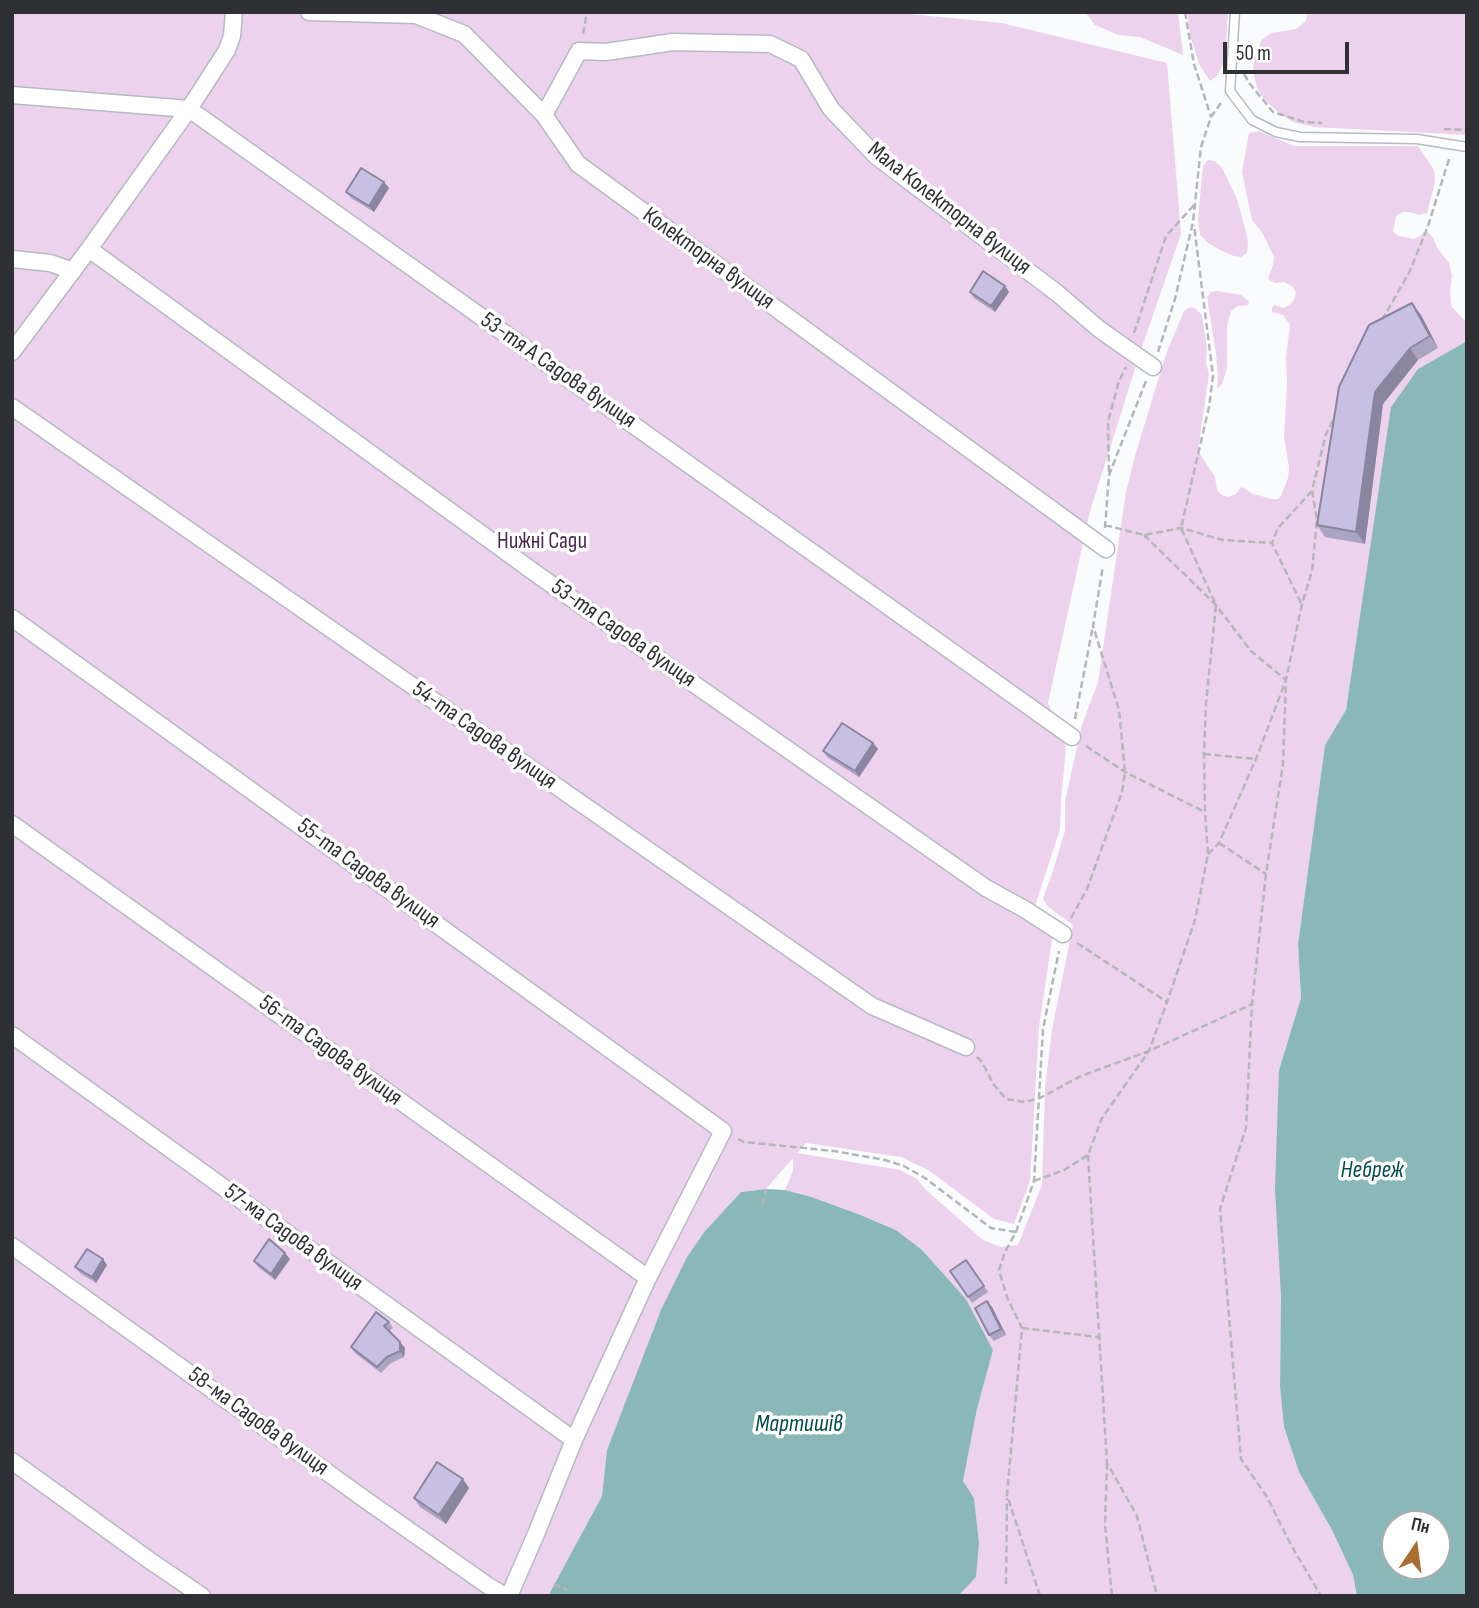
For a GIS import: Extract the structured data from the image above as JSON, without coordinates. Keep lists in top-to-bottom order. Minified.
{"streets":{"street":["Мала Колекторна вулиця","Колекторна вулиця","53-тя А Садова вулиця","53-тя Садова вулиця","54-та Садова вулиця","55-та Садова вулиця","56-та Садова вулиця","57-ма Садова вулиця","58-ма Садова вулиця"]},"water":["Небреж","Мартишів"],"parks":["Нижні Сади"],"scale_bar":"50 m","north":"top"}
